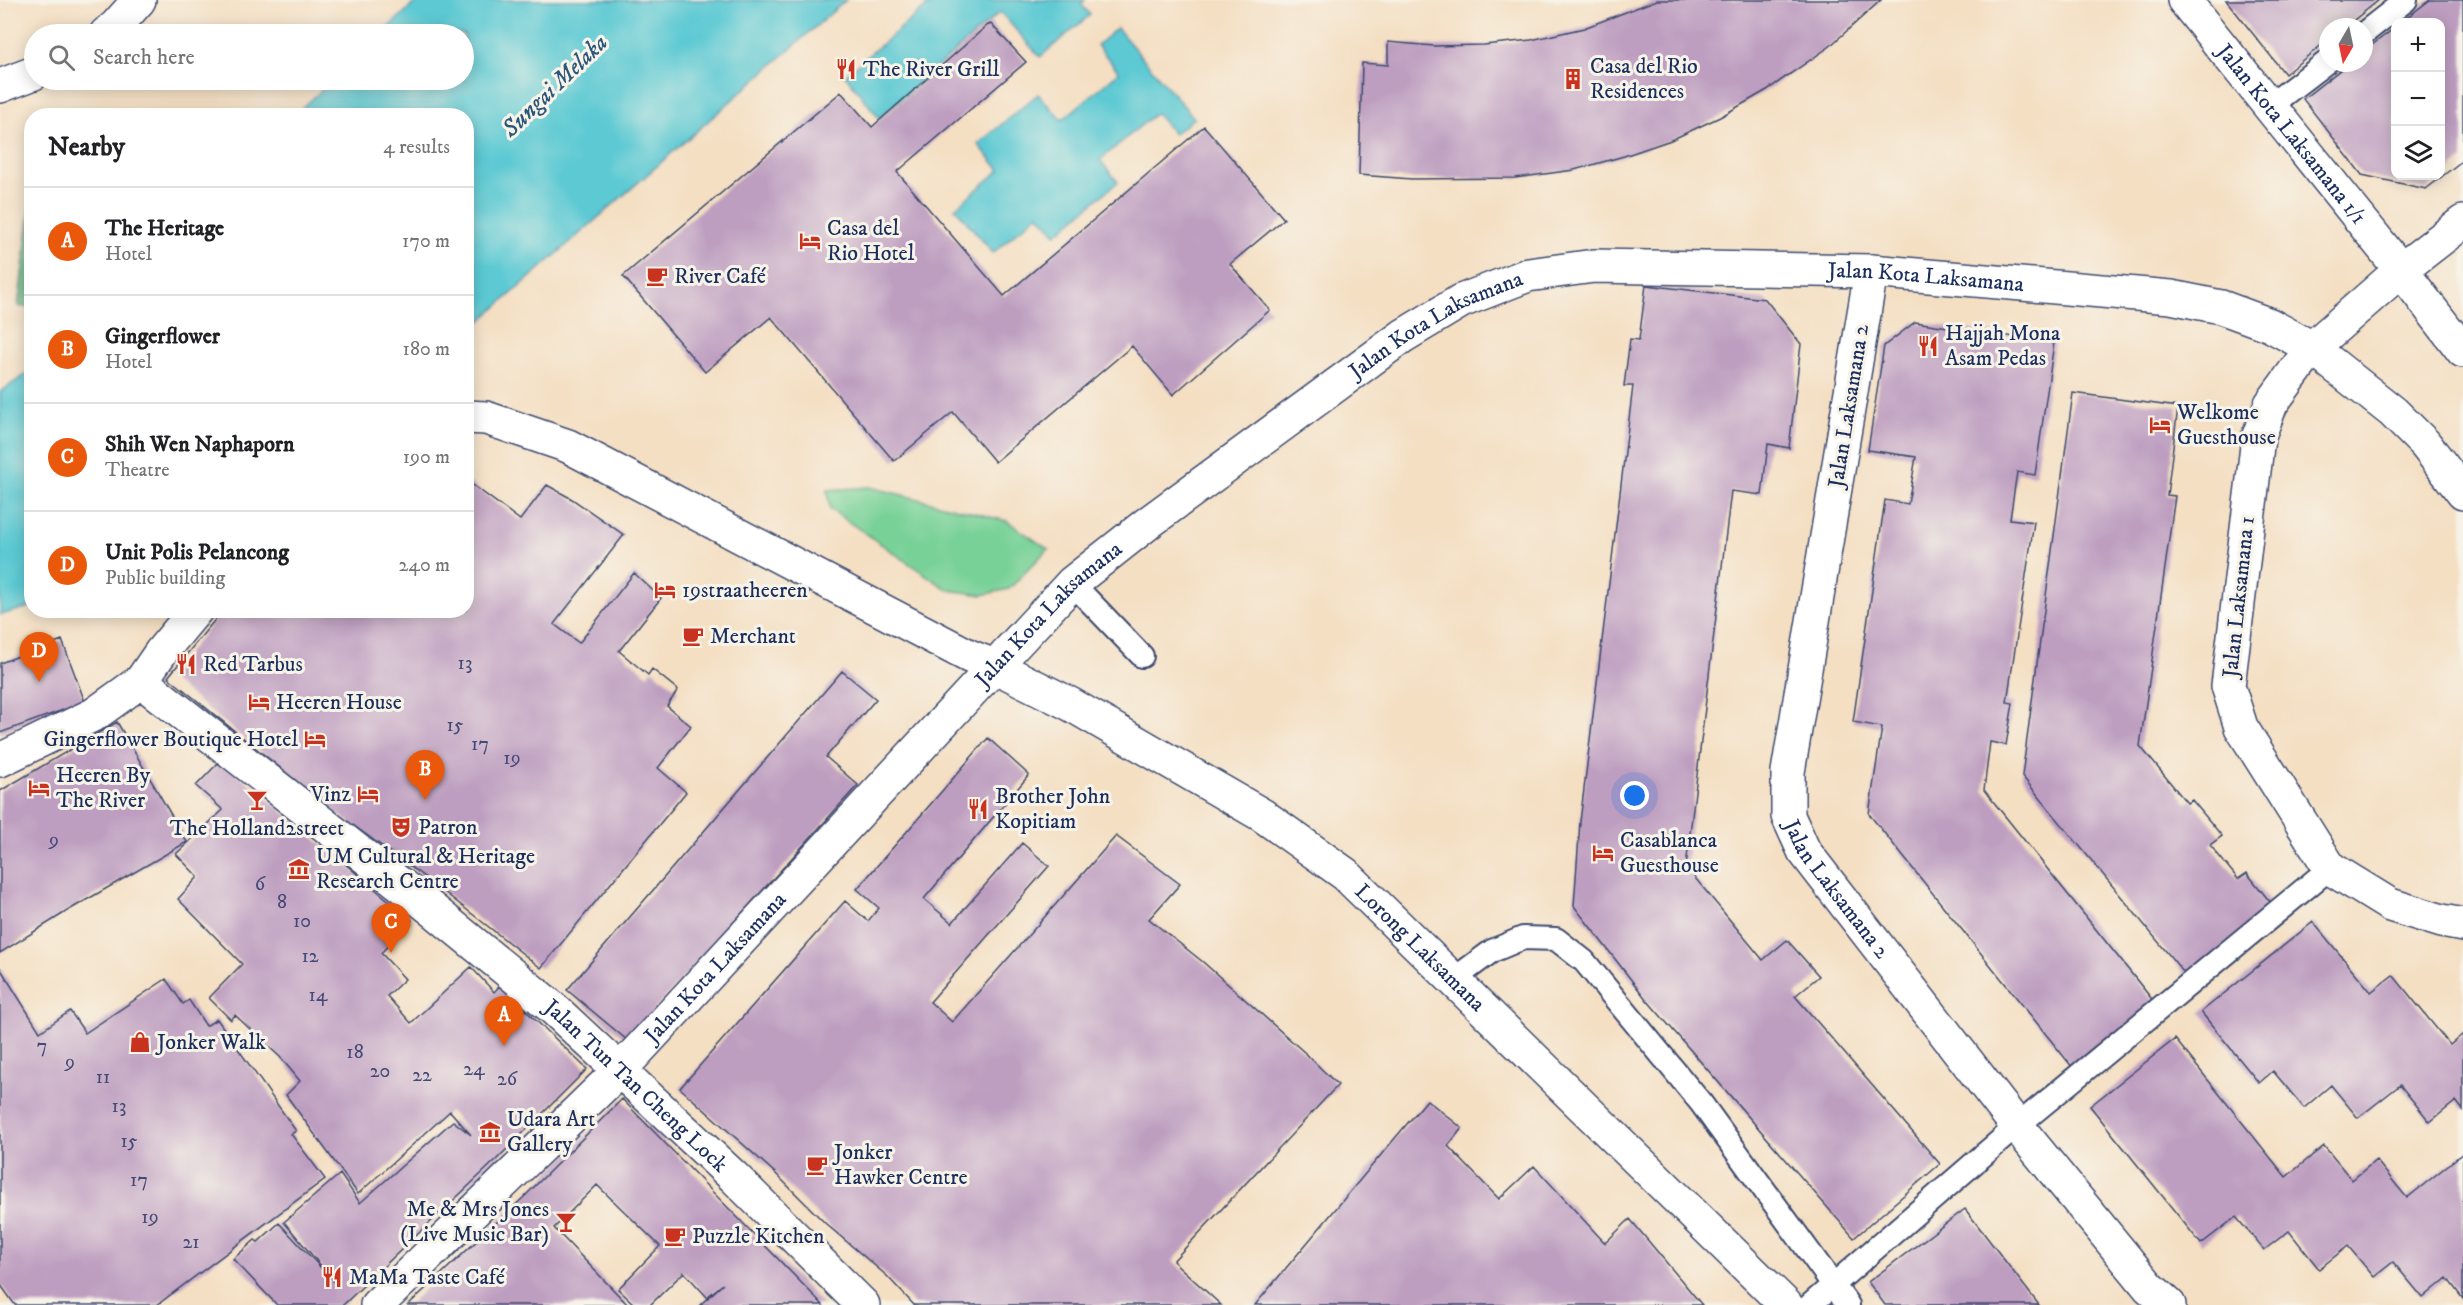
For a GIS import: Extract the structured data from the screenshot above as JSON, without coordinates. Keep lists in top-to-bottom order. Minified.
{"streets":{"street":["Jalan Kota Laksamana 1/1","Jalan Kota Laksamana","Jalan Laksamana 2","Jalan Laksamana 1","Lorong Laksamana","Jalan Tun Tan Cheng Lock"]},"crossings":[["Jalan Kota Laksamana 1/1","Jalan Laksamana 1"],["Jalan Kota Laksamana","Jalan Laksamana 2"],["Jalan Kota Laksamana","Jalan Laksamana 1"],["Jalan Kota Laksamana","Lorong Laksamana"],["Jalan Kota Laksamana","Jalan Tun Tan Cheng Lock"]],"water":["Sungai Melaka"],"places":{"restaurant":["The River Grill","Hajjah Mona Asam Pedas","Red Tarbus","Brother John Kopitiam","MaMa Taste Café"],"building":["Casa del Rio Residences"],"hotel":["Casa del Rio Hotel","Welkome Guesthouse","19straatheeren","Heeren House","Gingerflower Boutique Hotel","Heeren By The River","Vinz","Casablanca Guesthouse"],"cafe":["River Café","Merchant","Jonker Hawker Centre","Puzzle Kitchen"],"bar":["The Holland2street","Me & Mrs Jones (Live Music Bar)"],"theatre":["Patron"],"museum":["UM Cultural & Heritage Research Centre","Udara Art Gallery"],"shop":["Jonker Walk"]},"house_numbers":["13","15","17","19","9","6","8","10","12","14","7","18","9","24","20","22","11","26","13","15","17","19","21"],"north":"bottom","page":{"map_buttons":["+","−"],"search":"Search here","heading":["Nearby","4 results"],"list":[{"mark":"A","name":"The Heritage","note":"Hotel","value":"170 m"},{"mark":"B","name":"Gingerflower","note":"Hotel","value":"180 m"},{"mark":"C","name":"Shih Wen Naphaporn","note":"Theatre","value":"190 m"},{"mark":"D","name":"Unit Polis Pelancong","note":"Public building","value":"240 m"}],"pins":["D","B","C","A"]}}
